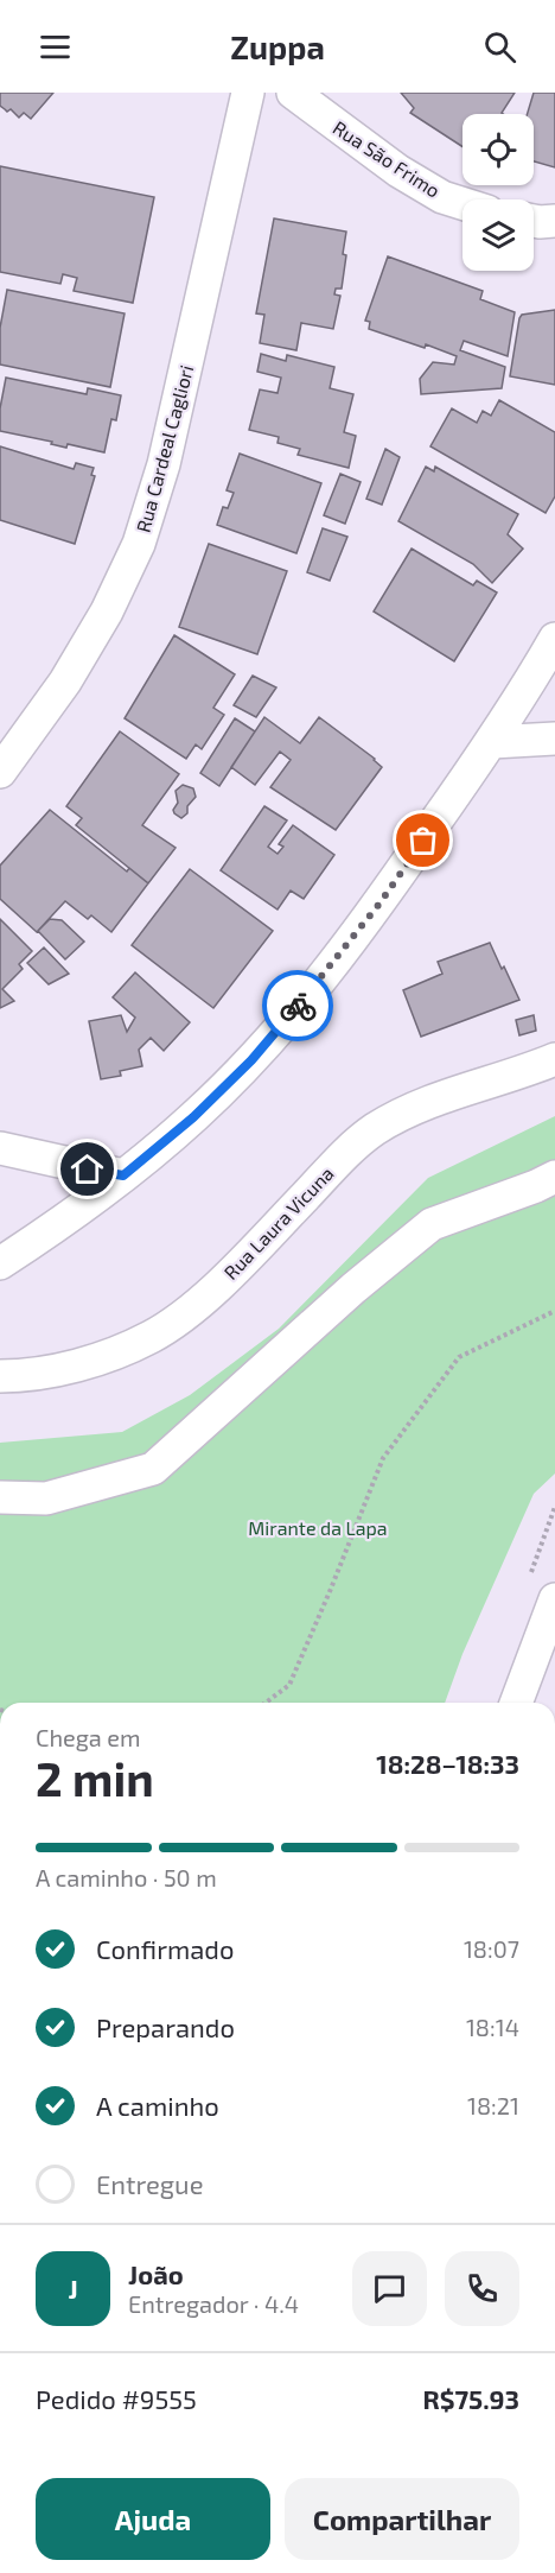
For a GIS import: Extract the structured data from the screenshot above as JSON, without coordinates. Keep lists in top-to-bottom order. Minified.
{"streets":{"street":["Rua São Frimo","Rua Cardeal Cagliori","Rua Laura Vicuna"]},"parks":["Mirante da Lapa"],"page":{"header":"Zuppa","heading":["2 min","Chega em","18:28–18:33"],"panel":["João","Entregador · 4.4","Pedido #9555","R$75.93"],"bar":"A caminho · 50 m","list":[["Confirmado","18:07"],["Preparando","18:14"],["A caminho","18:21"],"Entregue"],"round":"J","buttons":["Ajuda","Compartilhar"]}}
